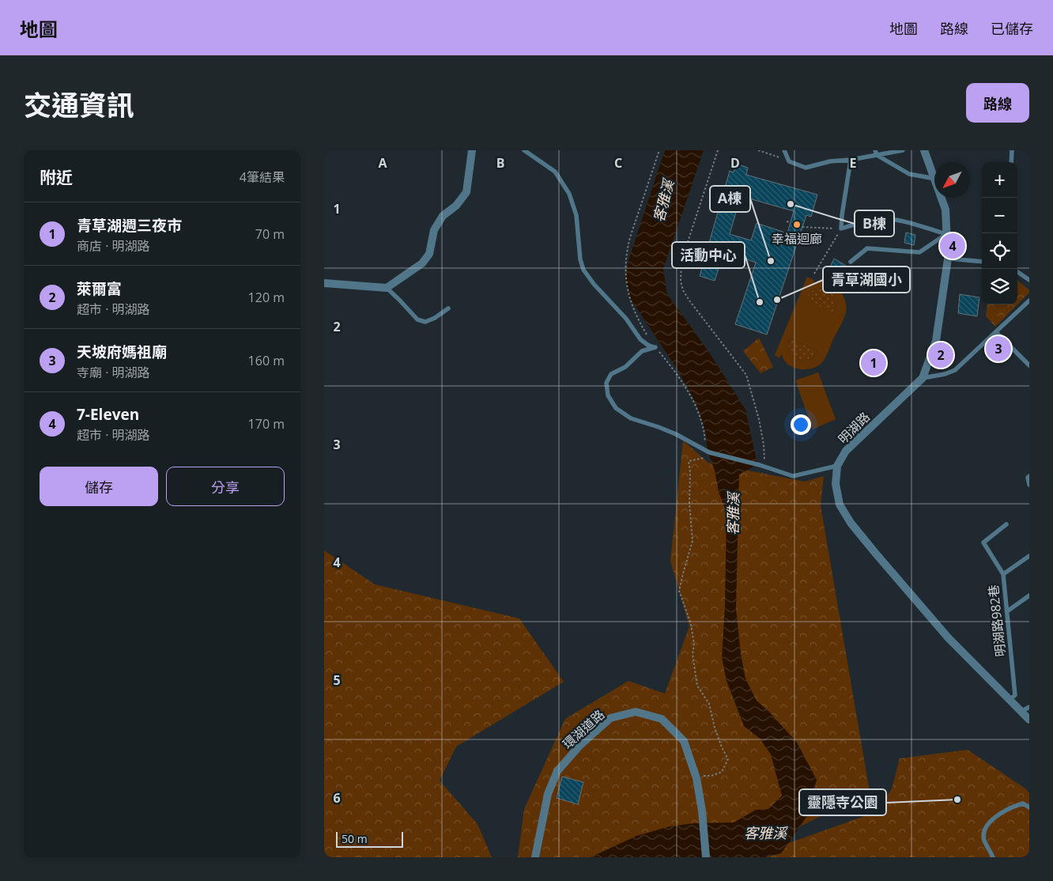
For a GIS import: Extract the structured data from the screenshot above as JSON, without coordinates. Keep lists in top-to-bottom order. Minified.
{"streets":{"street":["明湖路","環湖道路"],"lane":["明湖路982巷"]},"crossings":[["明湖路","明湖路982巷"]],"water":["客雅溪"],"places":["B棟","幸福迴廊","A棟","青草湖國小","活動中心","靈隱寺公園"],"scale_bar":"50 m","north":"bottom left","page":{"header":"地圖","nav":["地圖","路線","已儲存"],"title":"交通資訊","buttons":["路線",["儲存","分享"]],"heading":["附近","4筆結果"],"map_buttons":["+","−"],"list":[{"mark":"1","name":"青草湖週三夜市","note":"商店 · 明湖路","value":"70 m"},{"mark":"2","name":"萊爾富","note":"超市 · 明湖路","value":"120 m"},{"mark":"3","name":"天坡府媽祖廟","note":"寺廟 · 明湖路","value":"160 m"},{"mark":"4","name":"7-Eleven","note":"超市 · 明湖路","value":"170 m"}],"pins":["4","3","2","1"],"scale":"50 m"},"grid":{"columns":["A","B","C","D","E"],"rows":["1","2","3","4","5","6"]}}
